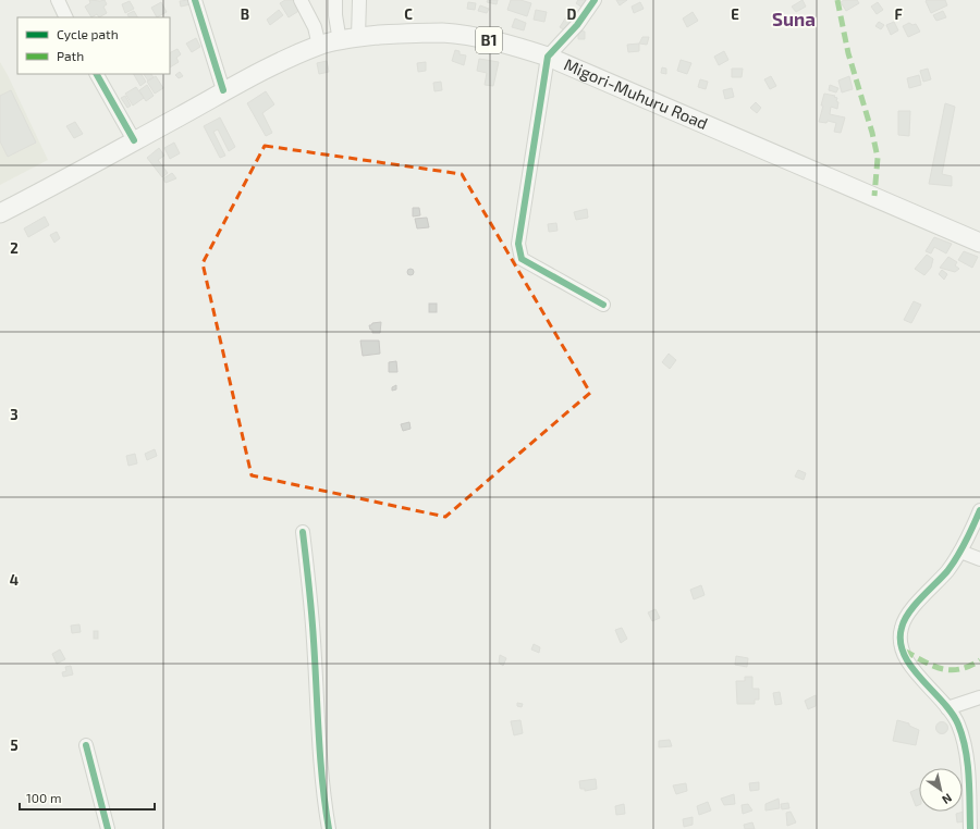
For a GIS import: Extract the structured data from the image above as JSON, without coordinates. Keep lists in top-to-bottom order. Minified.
{"streets":{"highway":["B1","Migori-Muhuru Road"]},"districts":["Suna"],"legend":["Cycle path","Path"],"scale_bar":"100 m","north":"bottom right","grid":{"columns":["B","C","D","E","F"],"rows":["2","3","4","5"]}}
